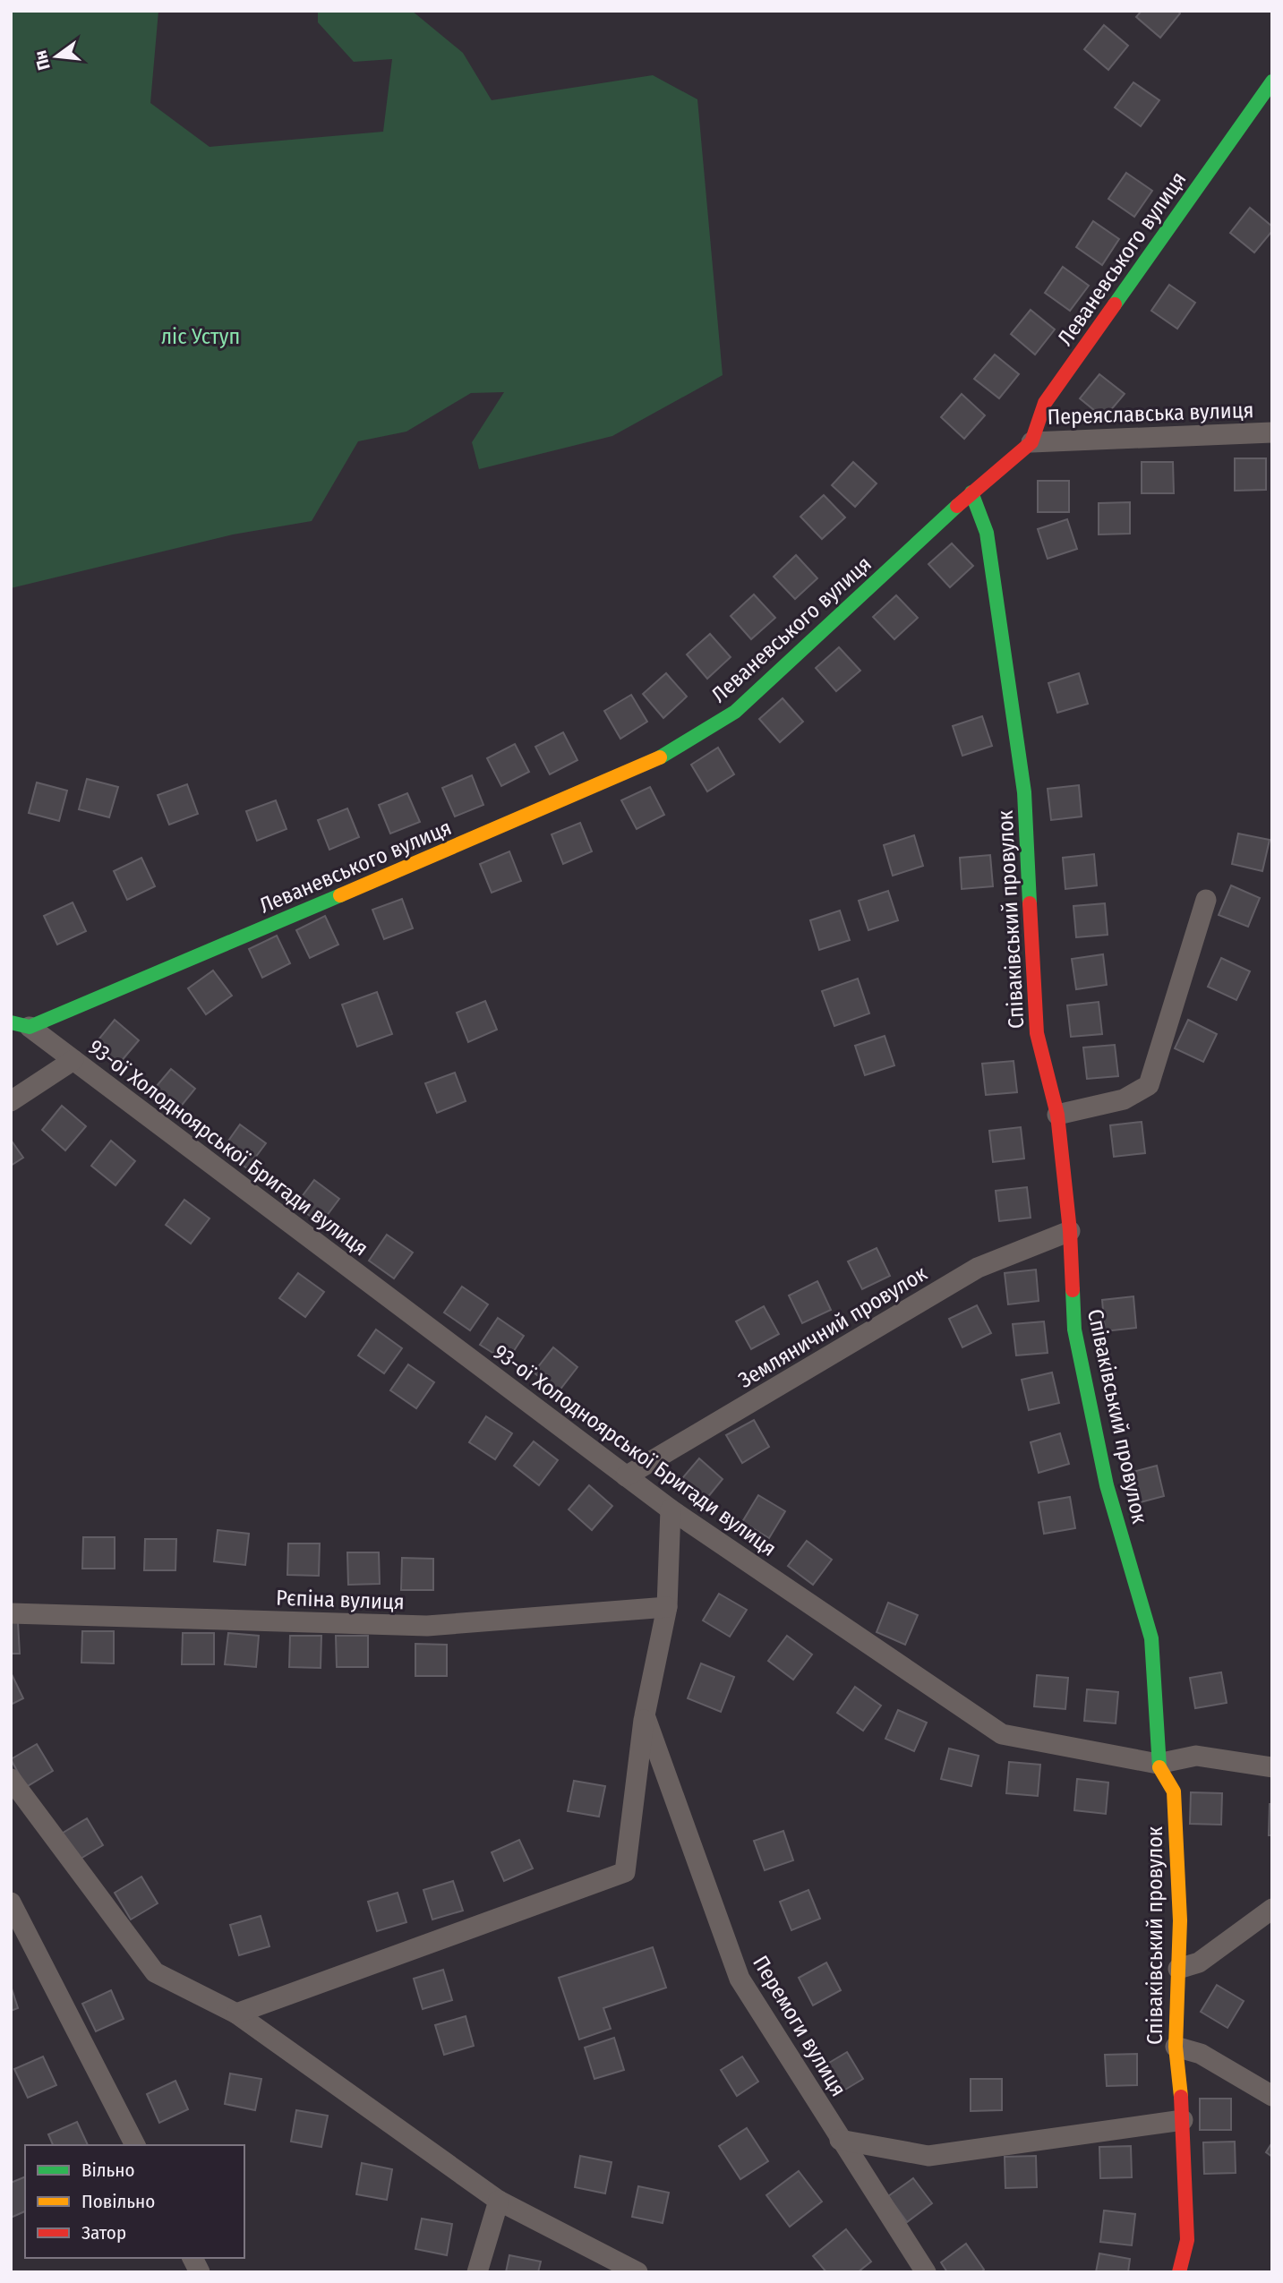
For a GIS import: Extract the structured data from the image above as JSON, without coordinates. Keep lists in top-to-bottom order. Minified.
{"streets":{"street":["Леваневського вулиця","Переяславська вулиця","Співаківський провулок","93-ої Холодноярської Бригади вулиця","Земляничний провулок","Рєпіна вулиця","Перемоги вулиця"]},"crossings":[["Леваневського вулиця","Переяславська вулиця"],["Леваневського вулиця","Співаківський провулок"],["Леваневського вулиця","93-ої Холодноярської Бригади вулиця"],["Співаківський провулок","93-ої Холодноярської Бригади вулиця"],["Співаківський провулок","Земляничний провулок"],["93-ої Холодноярської Бригади вулиця","Земляничний провулок"]],"parks":["ліс Уступ"],"legend":["Вільно","Повільно","Затор"],"north":"left"}
